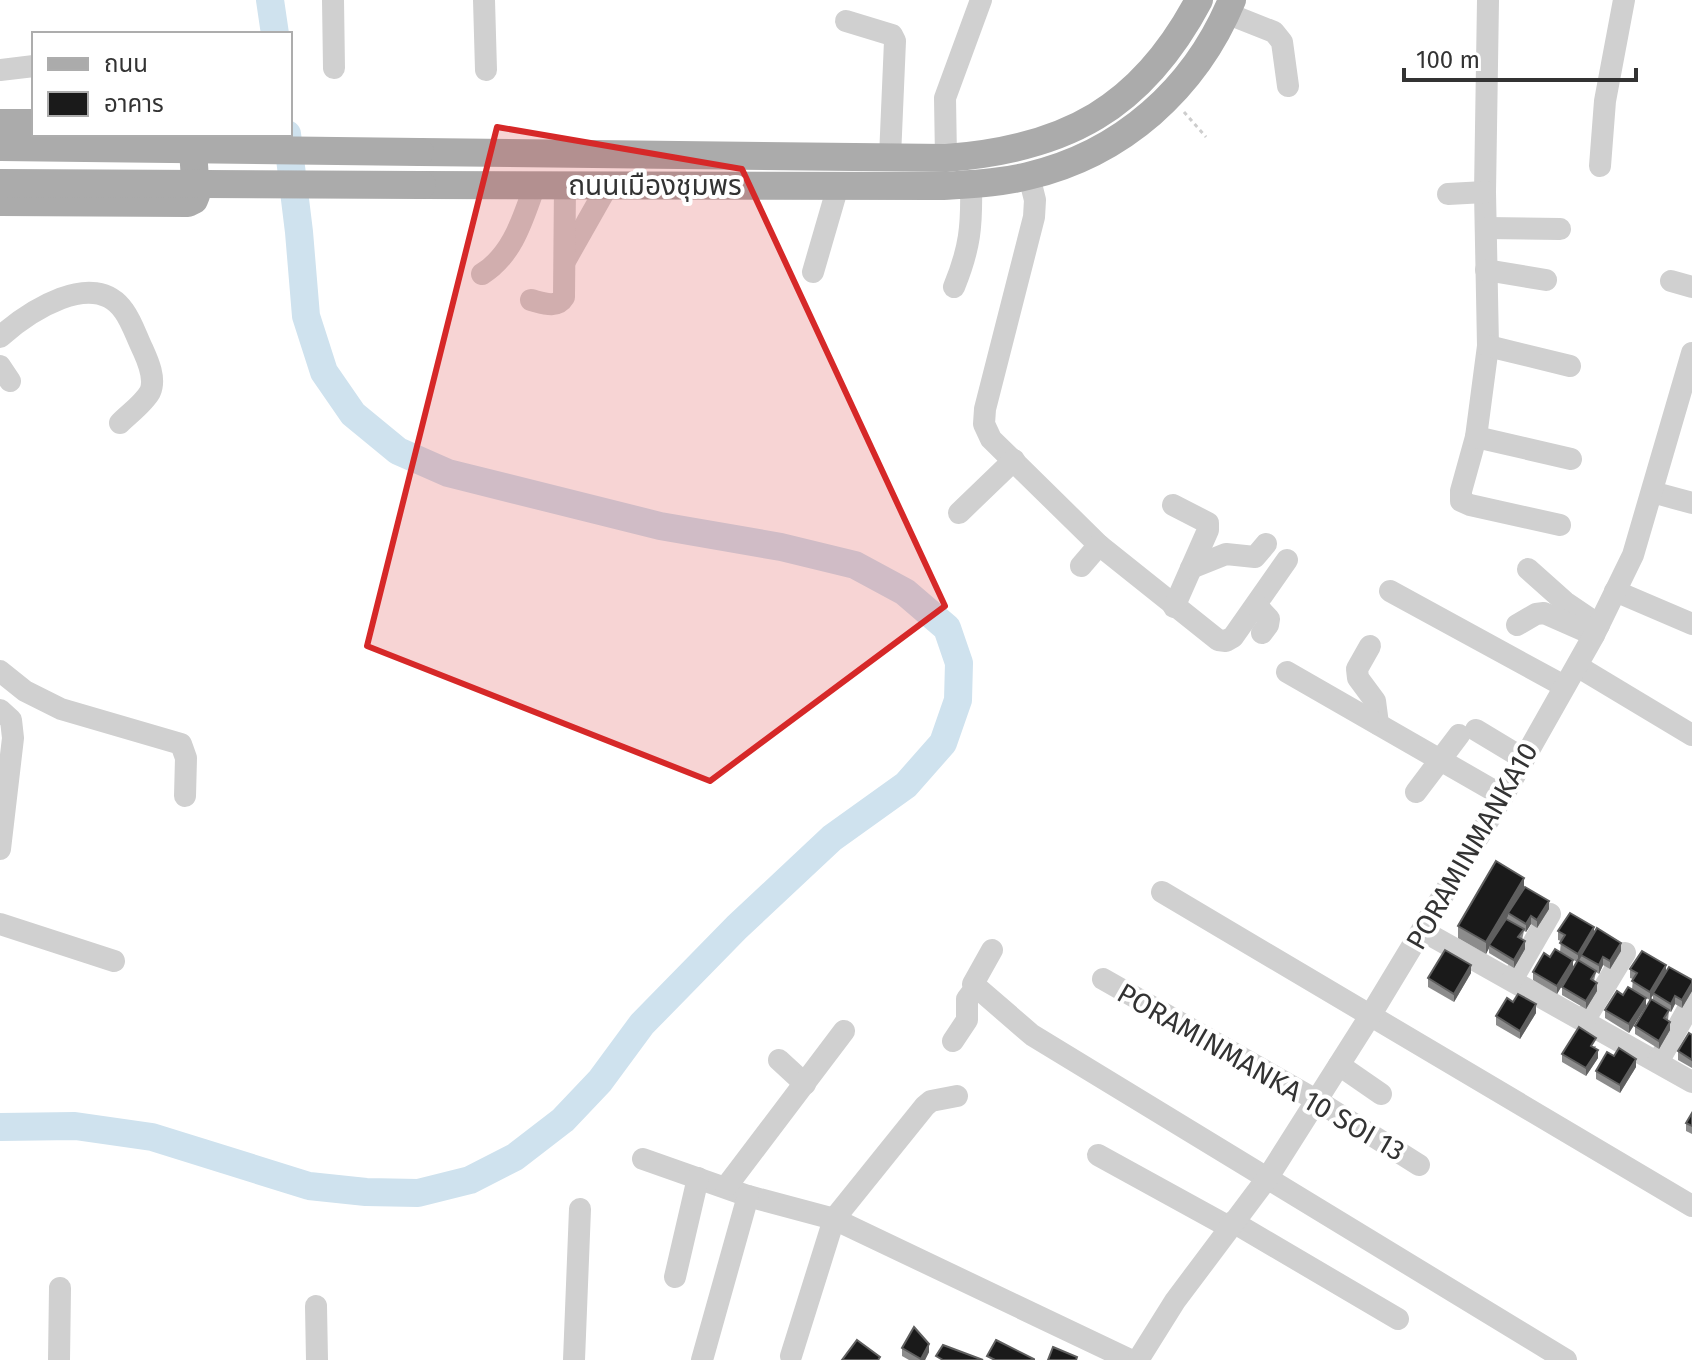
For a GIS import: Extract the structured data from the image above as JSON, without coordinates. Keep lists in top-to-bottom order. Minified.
{"streets":{"main road":["ถนนเมืองชุมพร"],"street":["PORAMINMANKA10","PORAMINMANKA 10 SOI 13"]},"crossings":[["PORAMINMANKA10","PORAMINMANKA 10 SOI 13"]],"legend":["ถนน","อาคาร"],"scale_bar":"100 m"}
